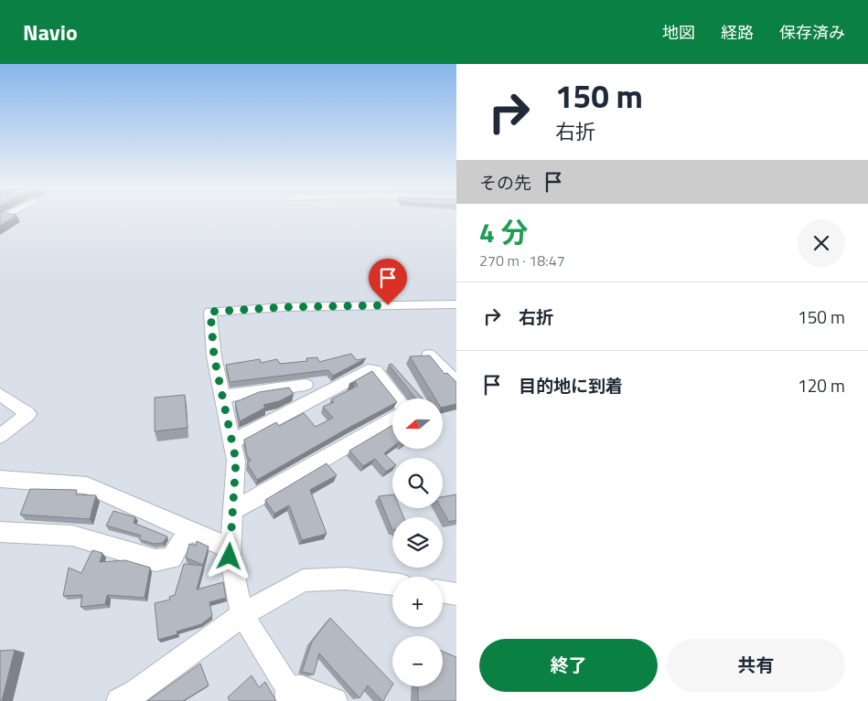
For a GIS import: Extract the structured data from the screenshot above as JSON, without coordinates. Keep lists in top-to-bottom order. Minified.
{"north":"left","page":{"header":"Navio","nav":["地図","経路","保存済み"],"turn":["150 m","右折"],"then":"その先","heading":["4 分","270 m · 18:47"],"list":[{"name":"右折","value":"150 m"},{"name":"目的地に到着","value":"120 m"}],"map_buttons":["+","−"],"buttons":["終了","共有"]}}
